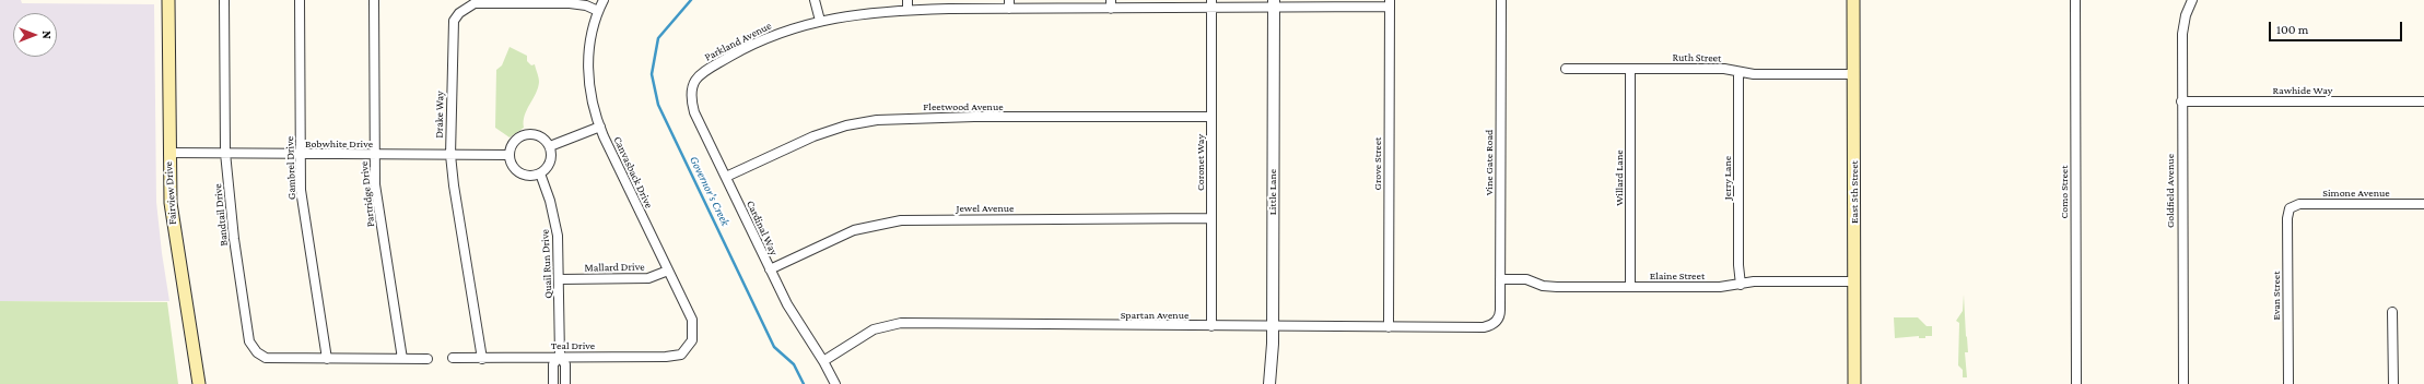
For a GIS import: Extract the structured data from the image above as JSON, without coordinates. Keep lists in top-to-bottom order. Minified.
{"streets":{"main road":["East 5th Street","Fairview Drive"],"street":["Parkland Avenue","Ruth Street","Rawhide Way","Fleetwood Avenue","Drake Way","Bobwhite Drive","Coronet Way","Vine Gate Road","Grove Street","Gambrel Drive","Canvasback Drive","Willard Lane","Jerry Lane","Goldfield Avenue","Little Lane","Como Street","Simone Avenue","Partridge Drive","Jewel Avenue","Bandtail Drive","Cardinal Way","Quail Run Drive","Mallard Drive","Elaine Street","Evan Street","Spartan Avenue","Teal Drive"]},"crossings":[["Parkland Avenue","Coronet Way"],["Parkland Avenue","Grove Street"],["Parkland Avenue","Little Lane"],["Parkland Avenue","Cardinal Way"],["Ruth Street","Willard Lane"],["Ruth Street","Jerry Lane"],["Ruth Street","East 5th Street"],["Rawhide Way","Goldfield Avenue"],["Fleetwood Avenue","Coronet Way"],["Fleetwood Avenue","Cardinal Way"],["Drake Way","Bobwhite Drive"],["Drake Way","Canvasback Drive"],["Drake Way","Teal Drive"],["Bobwhite Drive","Gambrel Drive"],["Bobwhite Drive","Fairview Drive"],["Bobwhite Drive","Partridge Drive"],["Bobwhite Drive","Bandtail Drive"],["Bobwhite Drive","Quail Run Drive"],["Coronet Way","Jewel Avenue"],["Coronet Way","Spartan Avenue"],["Vine Gate Road","Elaine Street"],["Vine Gate Road","Spartan Avenue"],["Grove Street","Spartan Avenue"],["Gambrel Drive","Bandtail Drive"],["Canvasback Drive","Mallard Drive"],["Canvasback Drive","Teal Drive"],["Willard Lane","Elaine Street"],["Jerry Lane","Elaine Street"],["Little Lane","Spartan Avenue"],["East 5th Street","Elaine Street"],["Simone Avenue","Evan Street"],["Jewel Avenue","Cardinal Way"],["Cardinal Way","Spartan Avenue"],["Quail Run Drive","Mallard Drive"],["Quail Run Drive","Teal Drive"]],"water":["Governor's Creek"],"scale_bar":"100 m","north":"right"}
